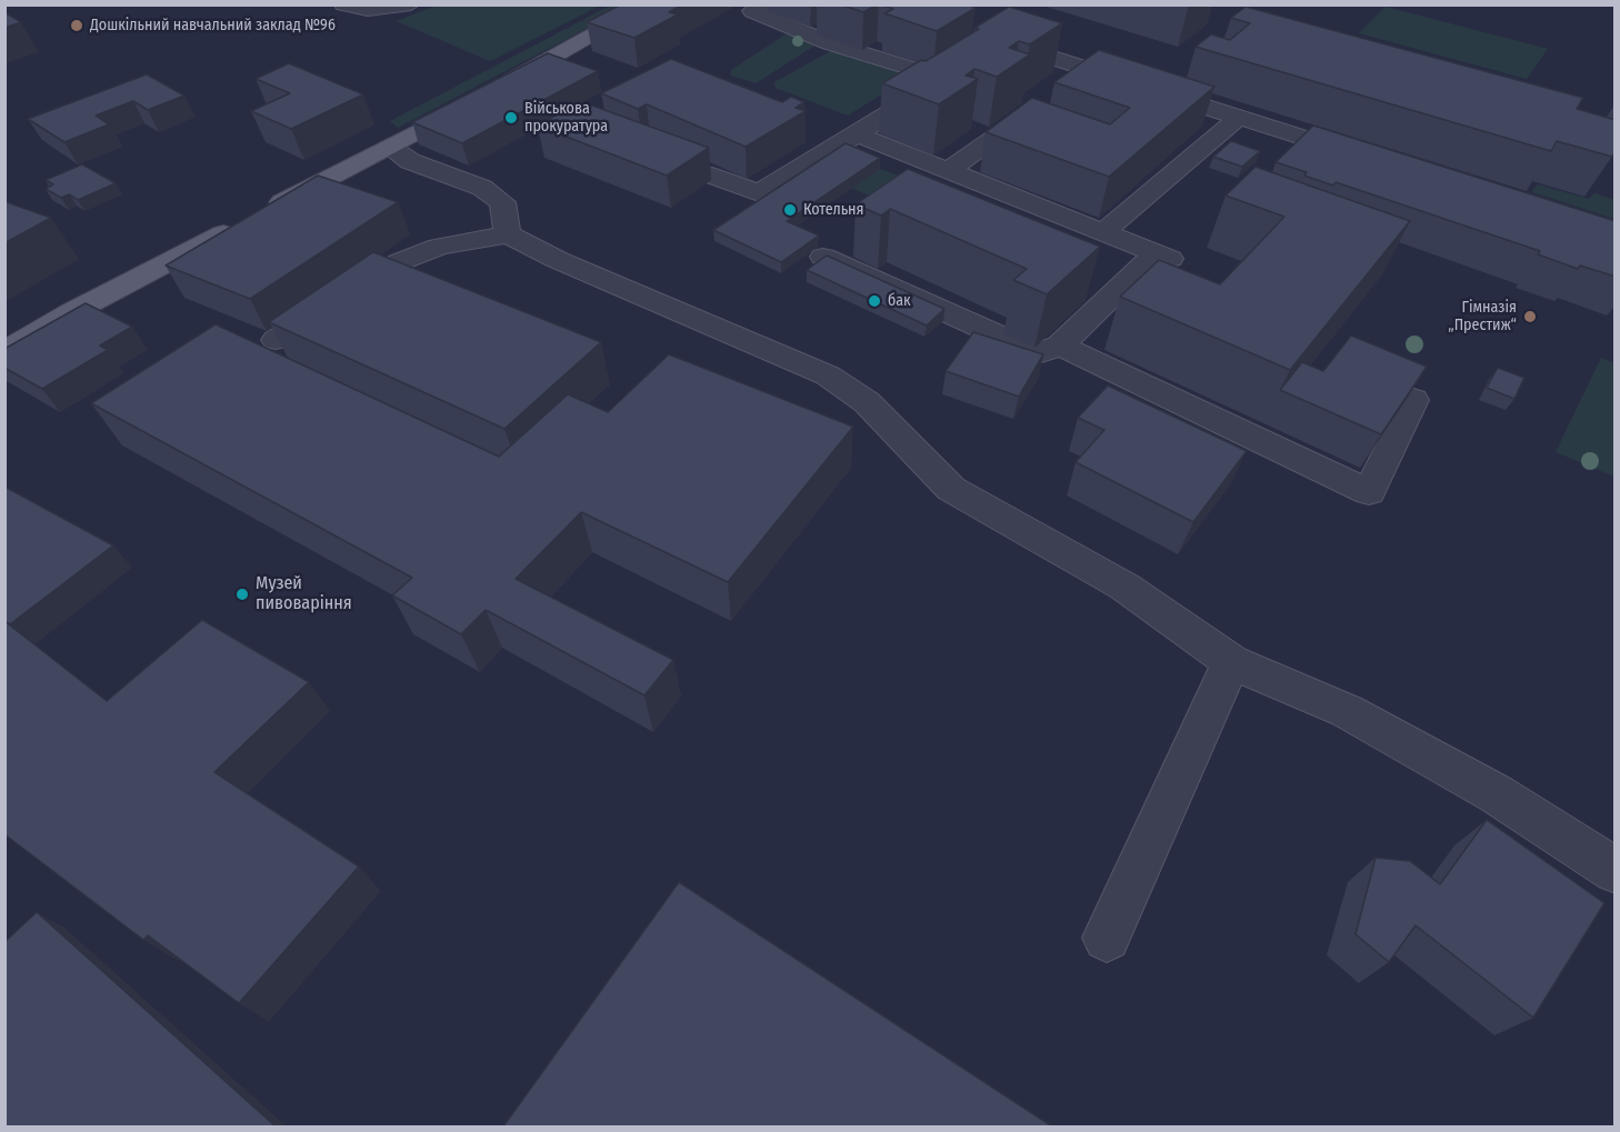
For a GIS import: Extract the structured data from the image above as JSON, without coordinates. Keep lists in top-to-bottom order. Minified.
{"places":["Дошкільний навчальний заклад №96","Військова прокуратура","Котельня","бак","Гімназія „Престиж“","Музей пивоваріння"]}
